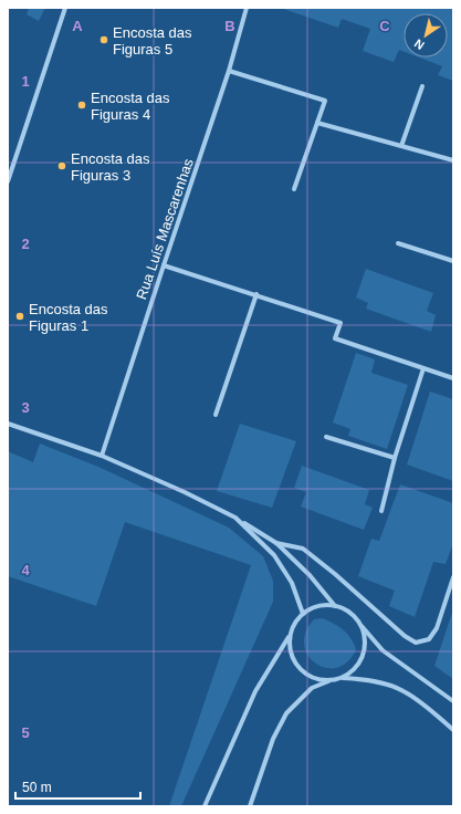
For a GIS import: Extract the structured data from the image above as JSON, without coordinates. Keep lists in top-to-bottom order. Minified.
{"streets":{"street":["Rua Luís Mascarenhas"]},"places":["Encosta das Figuras 5","Encosta das Figuras 4","Encosta das Figuras 3","Encosta das Figuras 1"],"scale_bar":"50 m","north":"bottom left","grid":{"columns":["A","B","C"],"rows":["1","2","3","4","5"]}}
